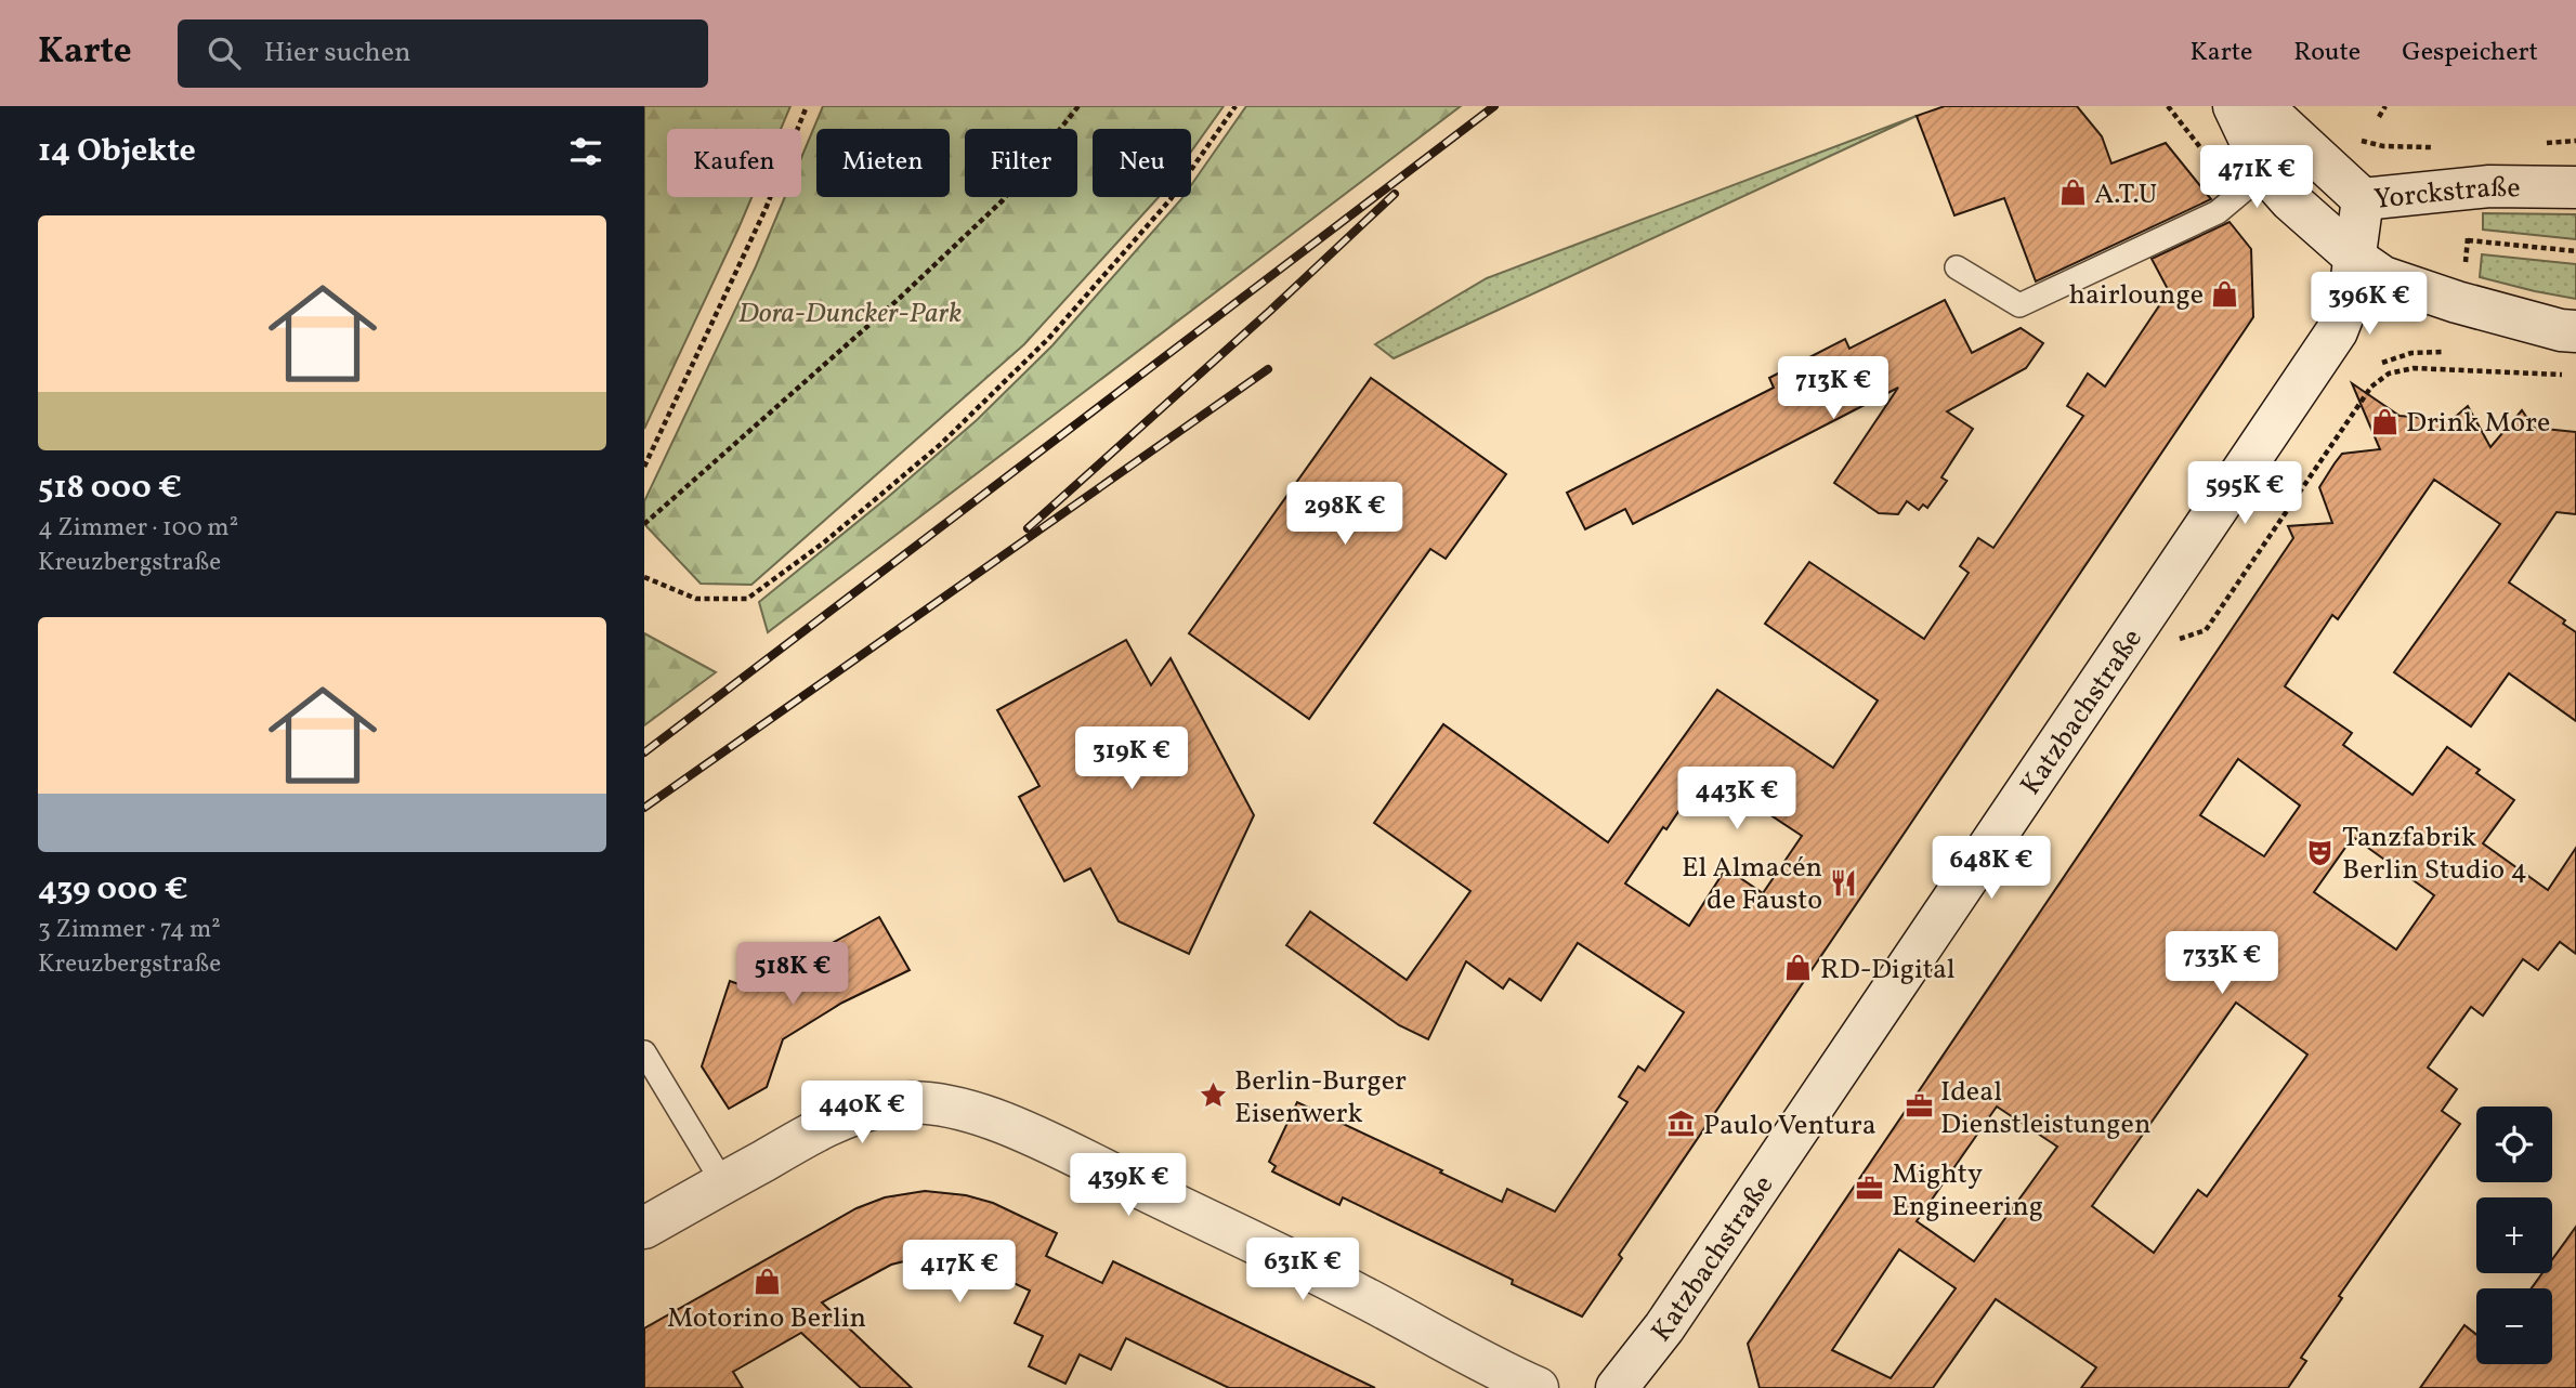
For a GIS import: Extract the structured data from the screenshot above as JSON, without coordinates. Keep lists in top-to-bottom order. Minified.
{"streets":{"main road":["Yorckstraße","Katzbachstraße"]},"crossings":[["Yorckstraße","Katzbachstraße"]],"parks":["Dora-Duncker-Park"],"places":{"shop":["A.T.U","hairlounge","Drink More","RD-Digital","Motorino Berlin"],"theatre":["Tanzfabrik Berlin Studio 4"],"restaurant":["El Almacén de Fausto"],"place":["Berlin-Burger Eisenwerk"],"office":["Ideal Dienstleistungen","Mighty Engineering"],"museum":["Paulo Ventura"]},"page":{"header":"Karte","search":"Hier suchen","nav":["Karte","Route","Gespeichert"],"heading":"14 Objekte","chip":["Kaufen","Mieten","Filter","Neu"],"price":["471K €","396K €","713K €","595K €","298K €","319K €","443K €","648K €","733K €","518K €","440K €","439K €","631K €","417K €"],"list":[{"name":"518 000 €","note":"4 Zimmer · 100 m² · Kreuzbergstraße"},{"name":"439 000 €","note":"3 Zimmer · 74 m² · Kreuzbergstraße"}],"map_buttons":["+","−"]}}
